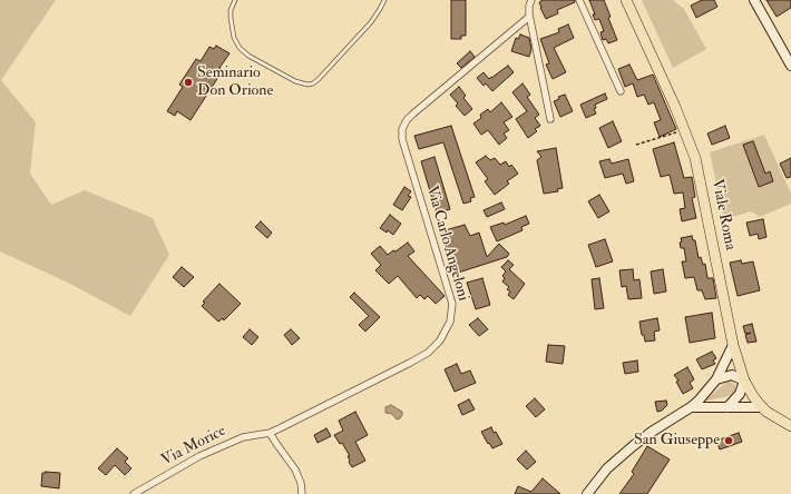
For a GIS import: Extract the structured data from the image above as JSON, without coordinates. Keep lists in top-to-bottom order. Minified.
{"streets":{"main road":["Viale Roma"],"street":["Via Carlo Angeloni","Via Morice"]},"crossings":[["Via Carlo Angeloni","Via Morice"]],"places":["Seminario Don Orione","San Giuseppe"]}
